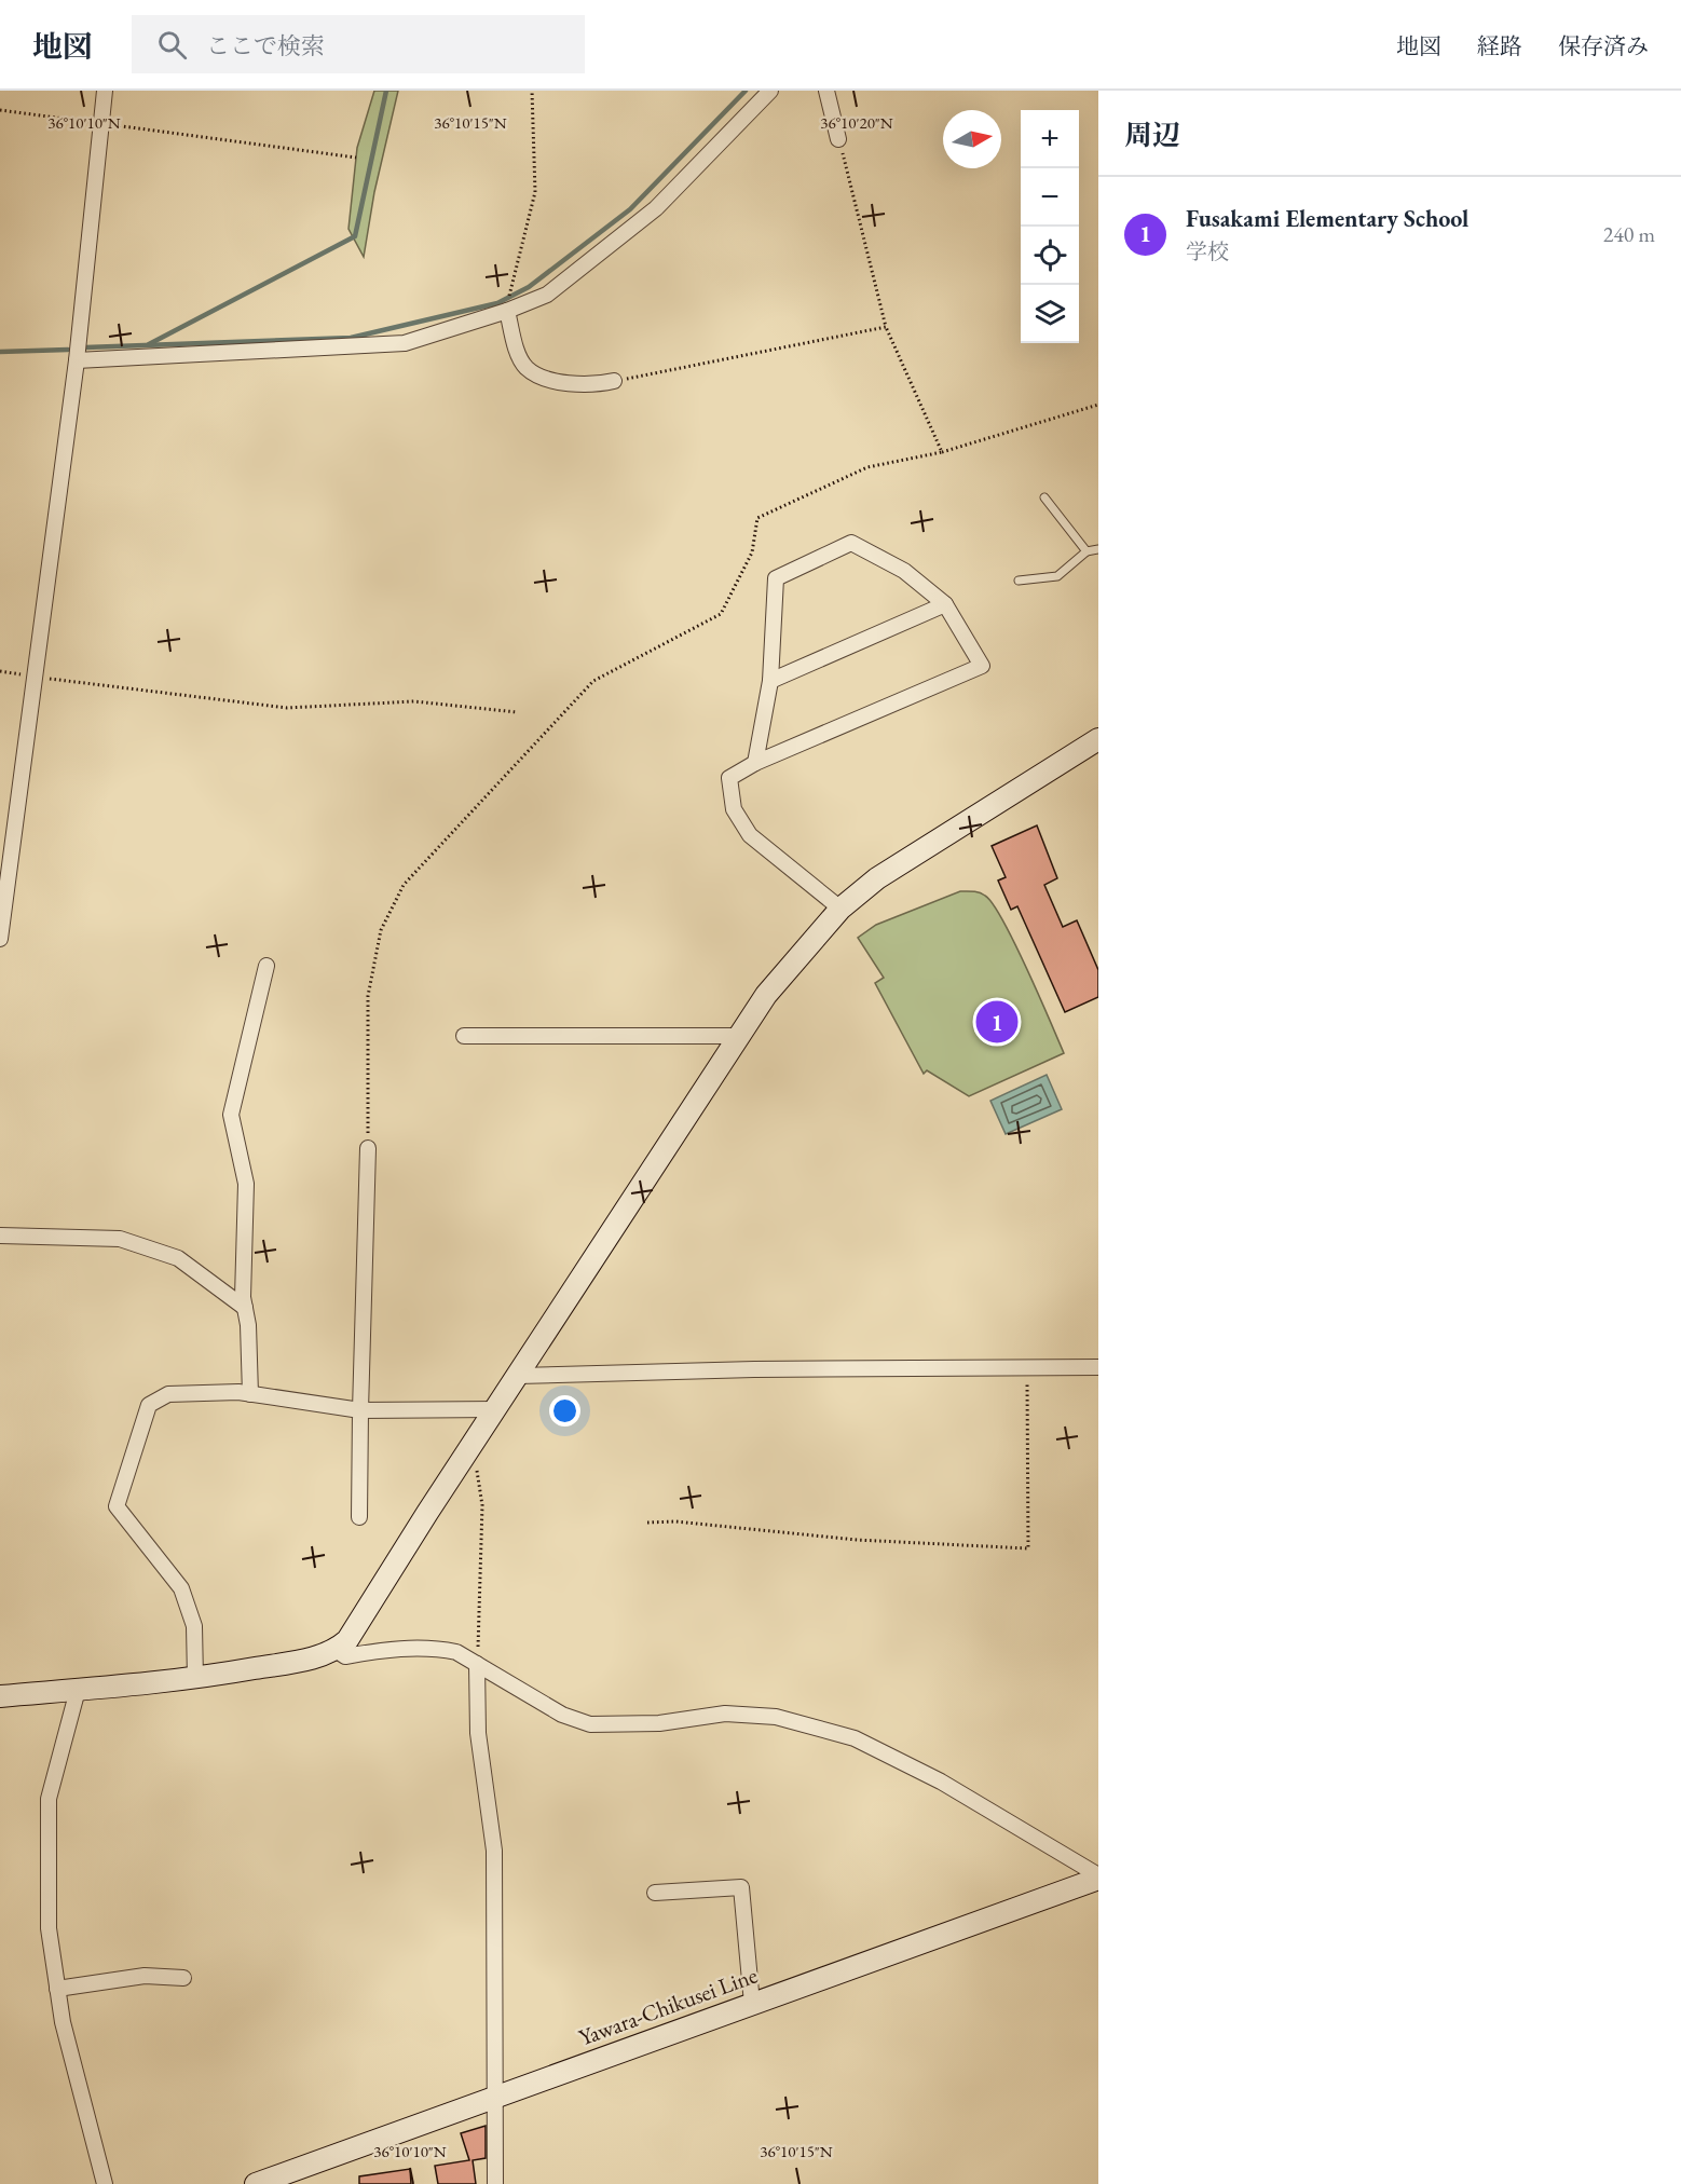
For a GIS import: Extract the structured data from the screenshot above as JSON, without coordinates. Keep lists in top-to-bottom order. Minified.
{"streets":{"street":["Yawara-Chikusei Line"]},"north":"right","page":{"header":"地図","search":"ここで検索","nav":["地図","経路","保存済み"],"heading":"周辺","map_buttons":["+","−"],"list":[{"mark":"1","name":"Fusakami Elementary School","note":"学校","value":"240 m"}],"pins":"1"},"coordinates":["36°10'20\"N","36°10'10\"N","36°10'15\"N"]}
